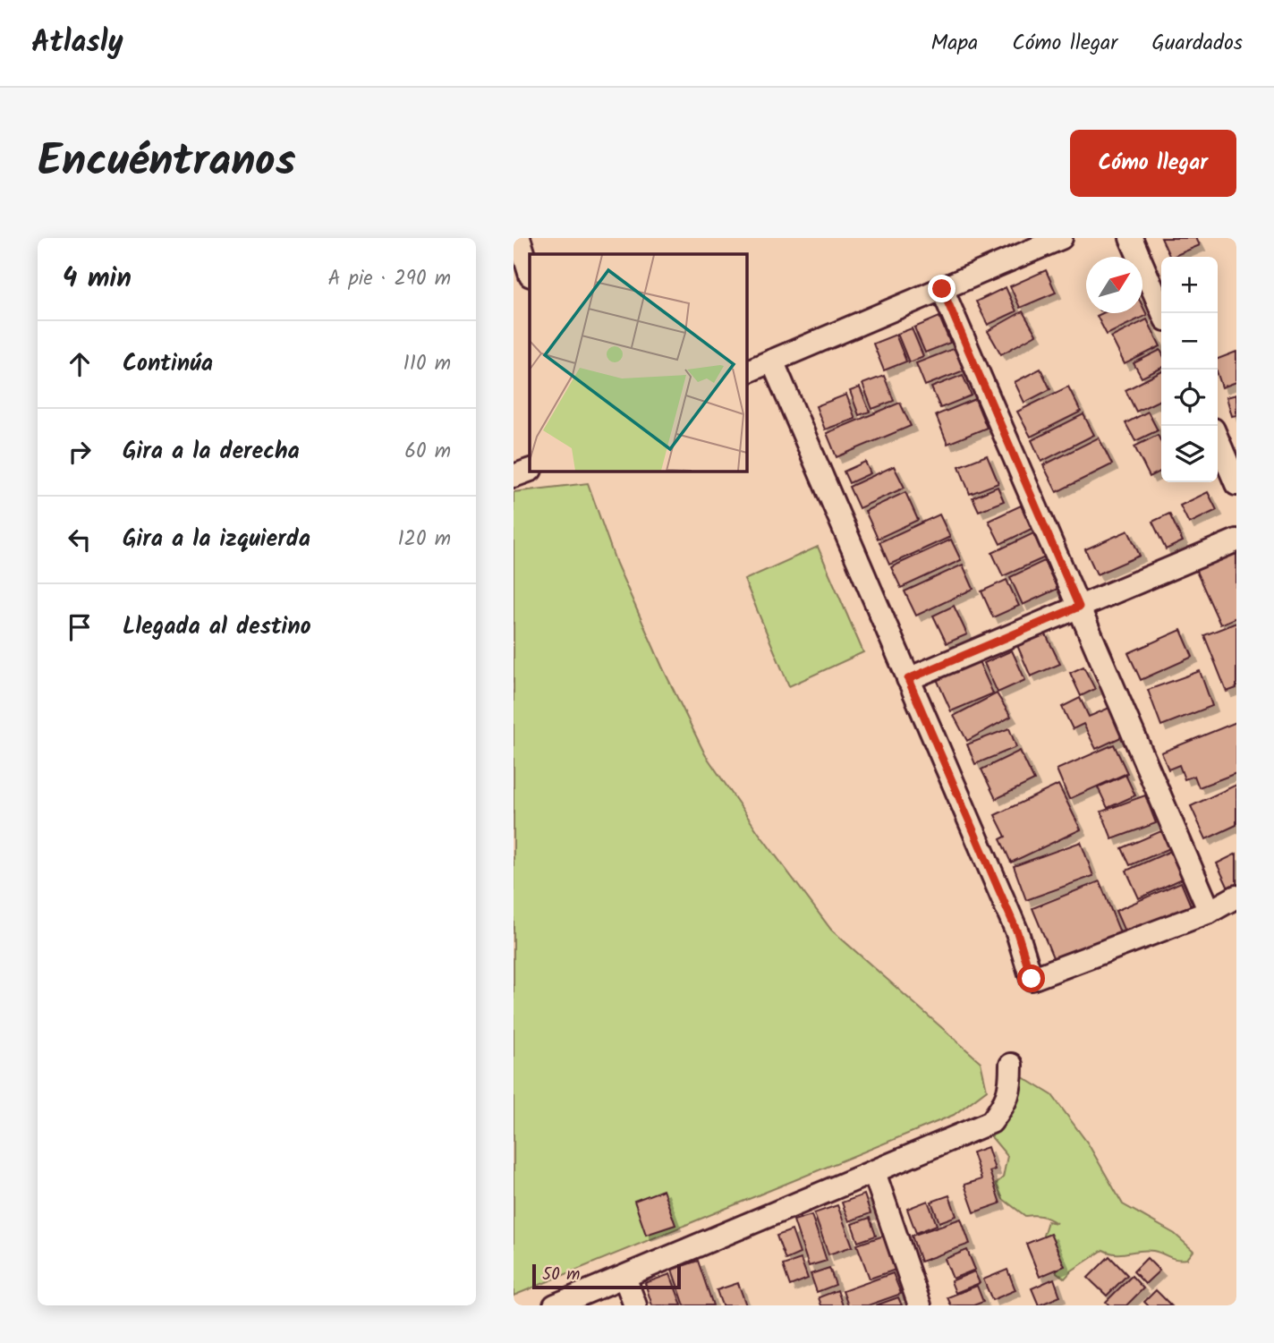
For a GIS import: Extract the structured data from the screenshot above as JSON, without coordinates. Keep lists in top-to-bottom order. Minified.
{"scale_bar":"50 m","north":"top right","page":{"header":"Atlasly","nav":["Mapa","Cómo llegar","Guardados"],"title":"Encuéntranos","buttons":"Cómo llegar","heading":["4 min","A pie · 290 m"],"map_buttons":["+","−"],"list":[["Continúa","110 m"],["Gira a la derecha","60 m"],["Gira a la izquierda","120 m"],"Llegada al destino"],"scale":"50 m"}}
